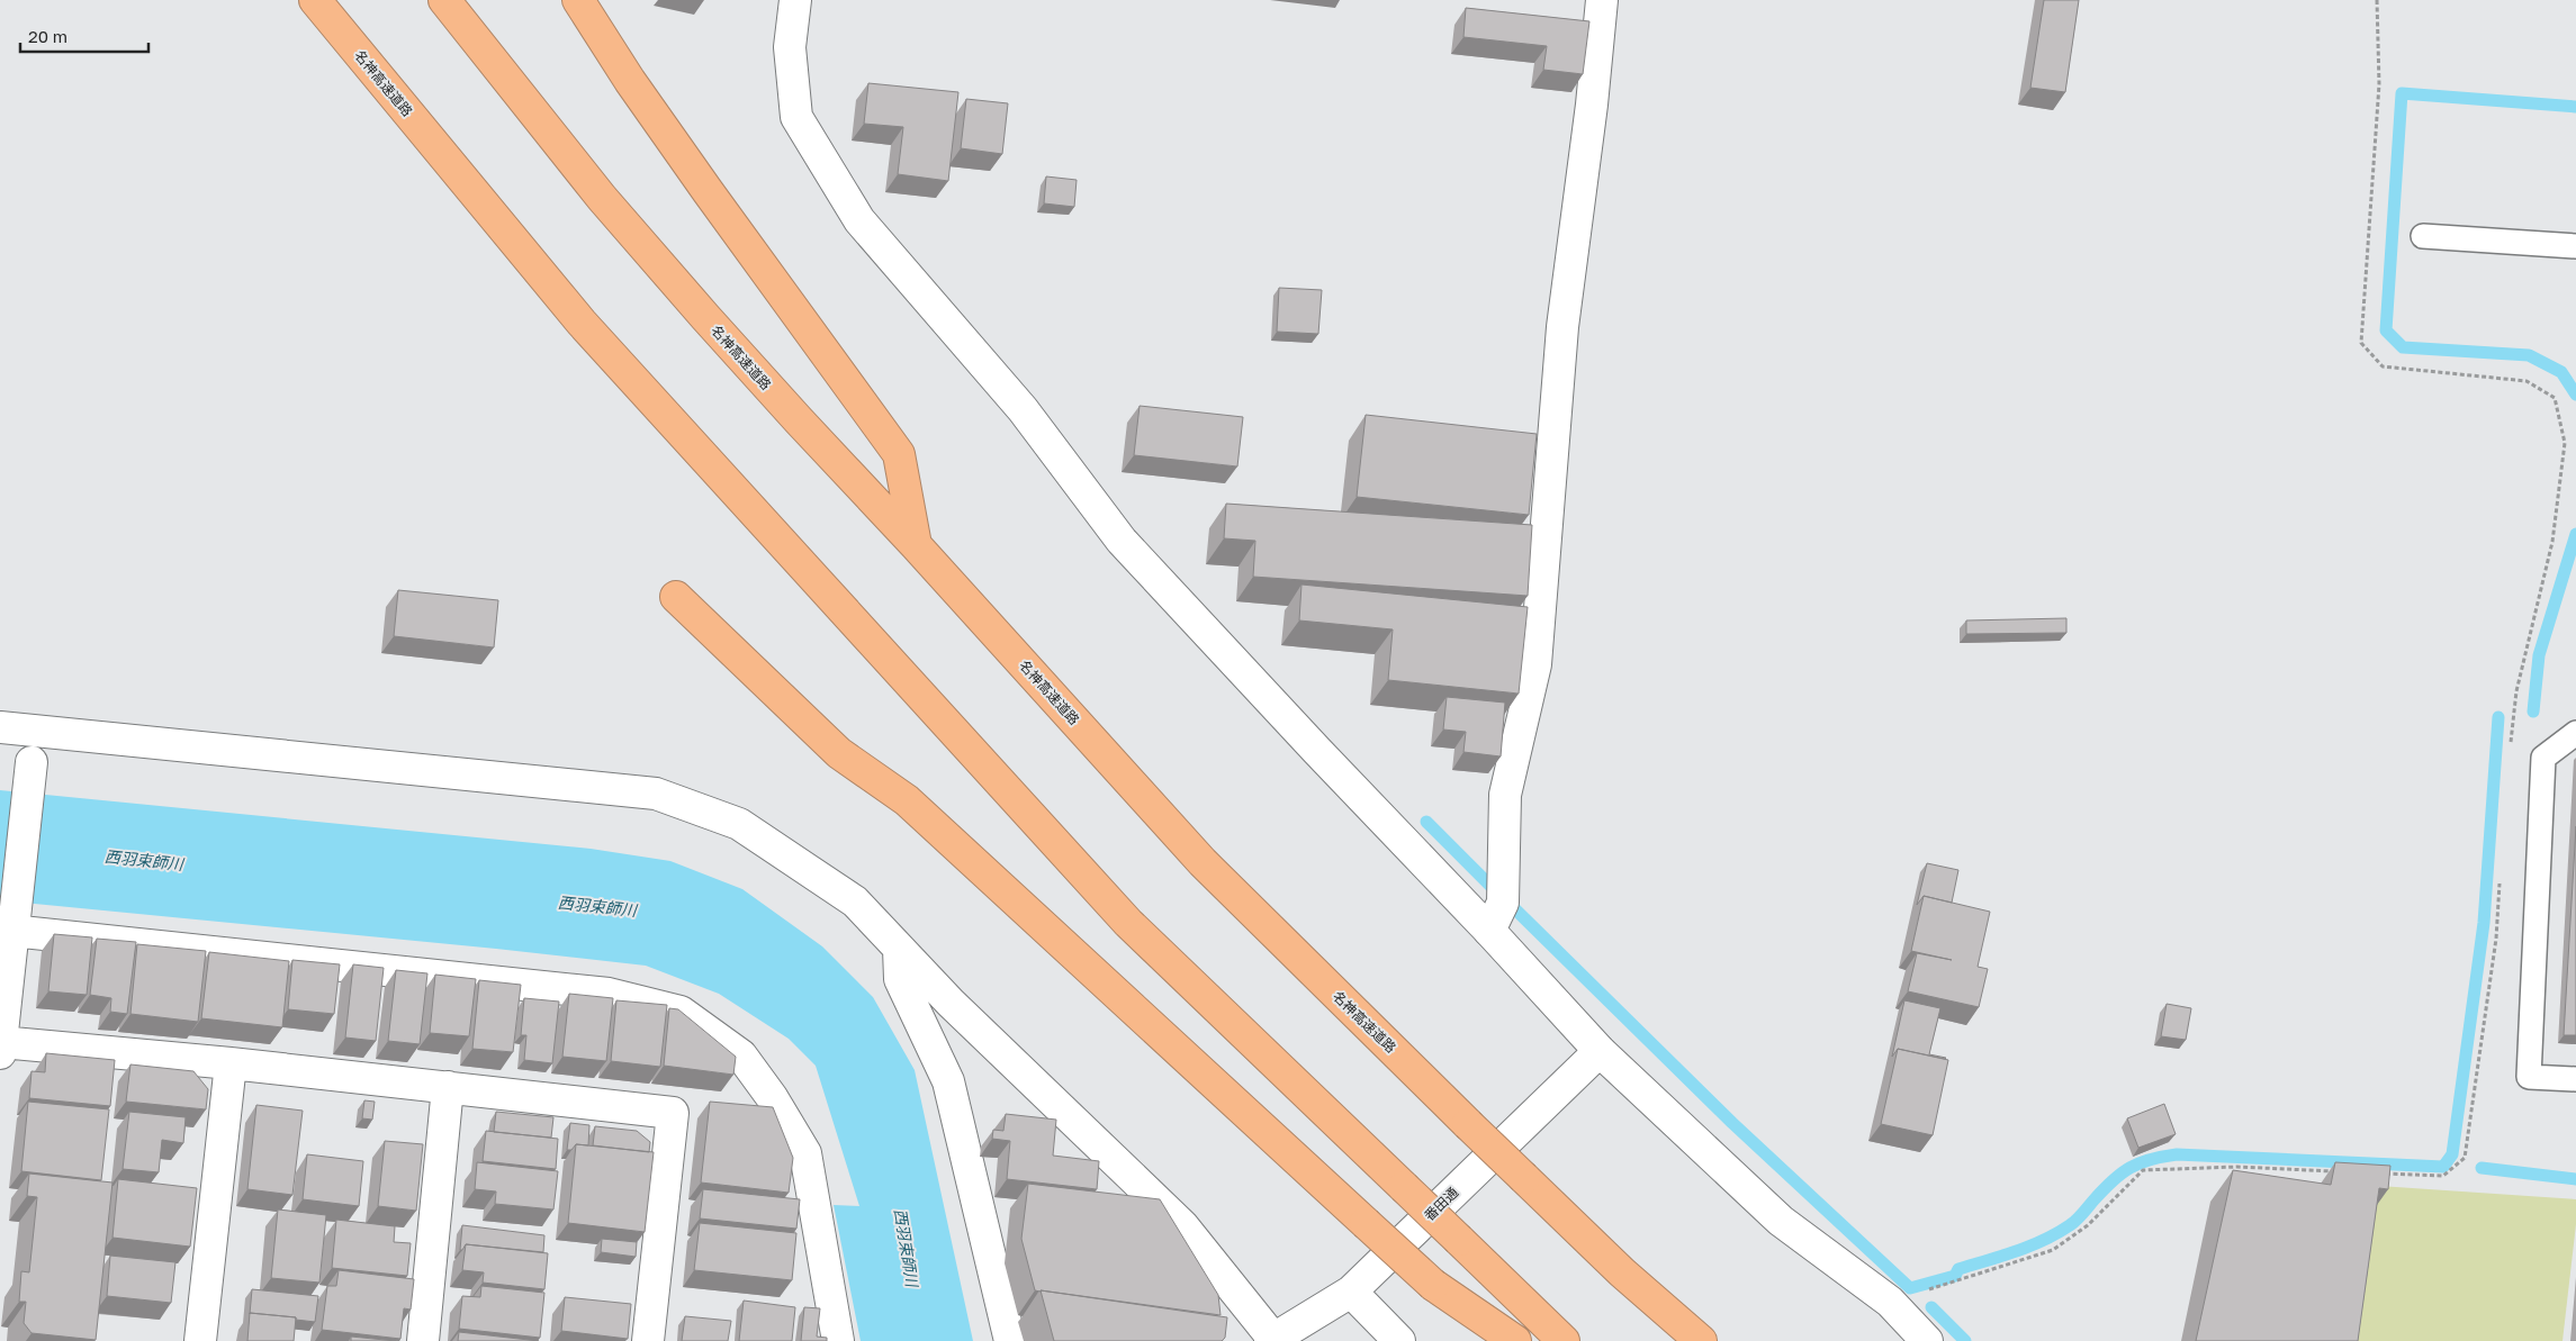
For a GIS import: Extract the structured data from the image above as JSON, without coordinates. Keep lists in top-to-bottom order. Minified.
{"streets":{"highway":["名神高速道路"],"street":["番田通"]},"water":["西羽束師川"],"scale_bar":"20 m"}
